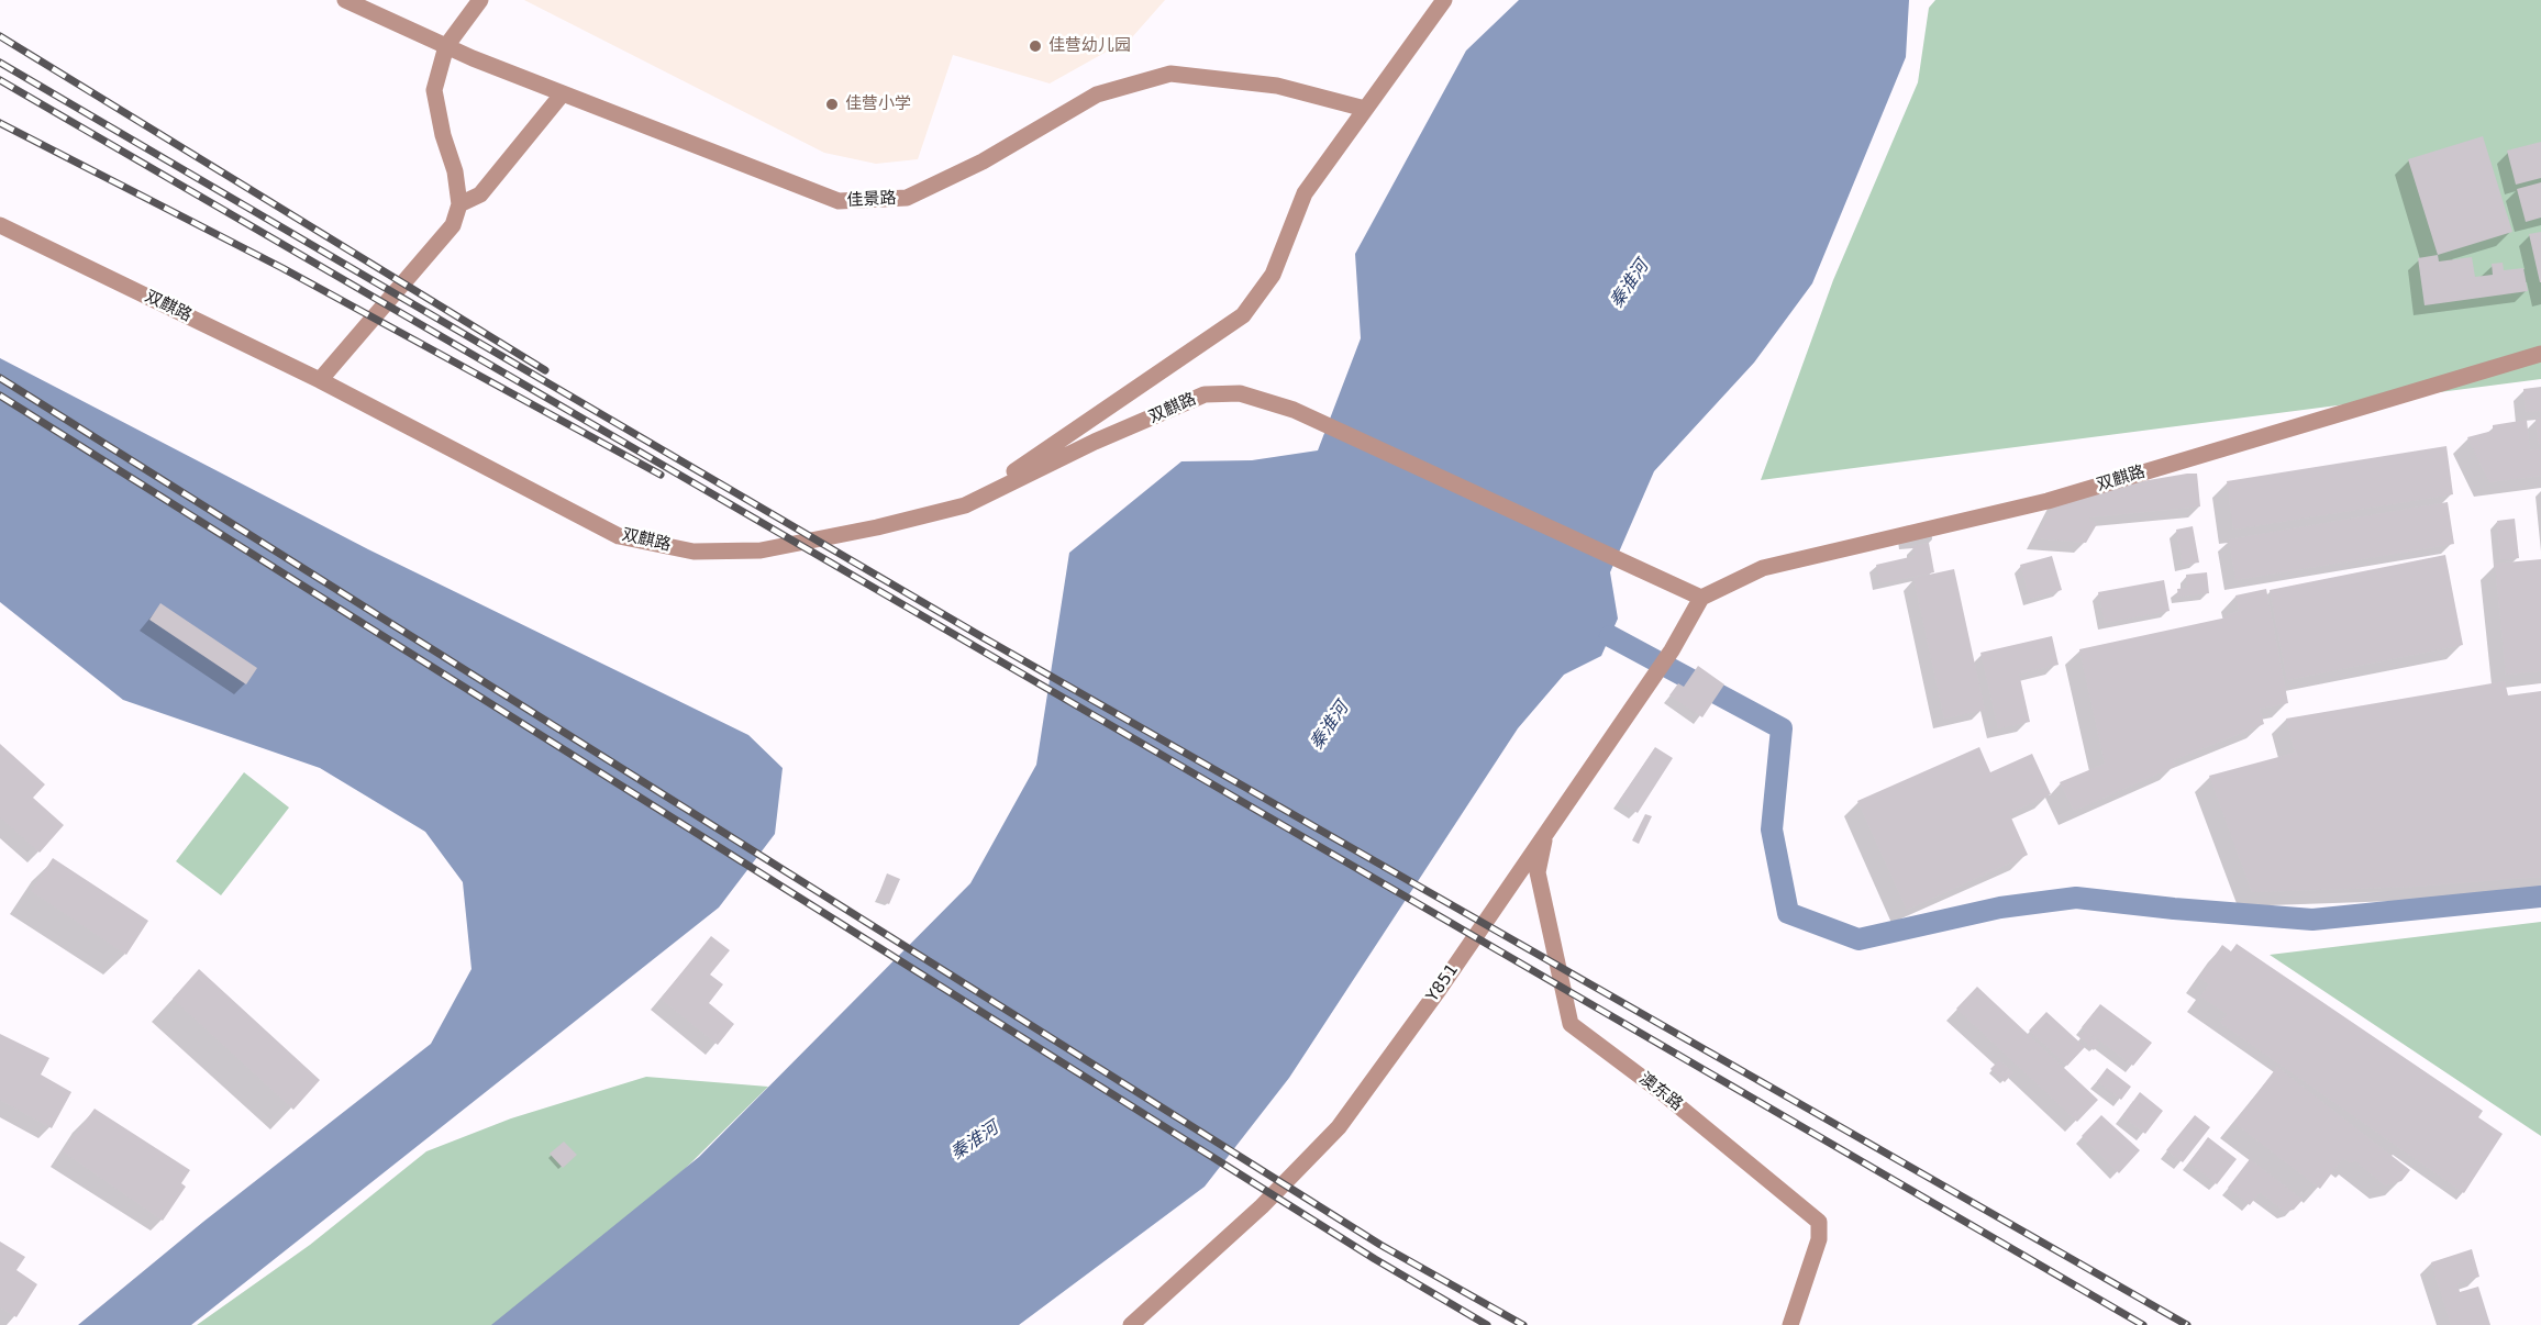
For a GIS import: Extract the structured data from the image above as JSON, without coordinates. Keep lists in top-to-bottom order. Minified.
{"streets":{"street":["佳景路","双麒路","Y851","澳东路"]},"crossings":[["双麒路","Y851"],["Y851","澳东路"]],"water":["秦淮河"],"places":["佳营幼儿园","佳营小学"]}
